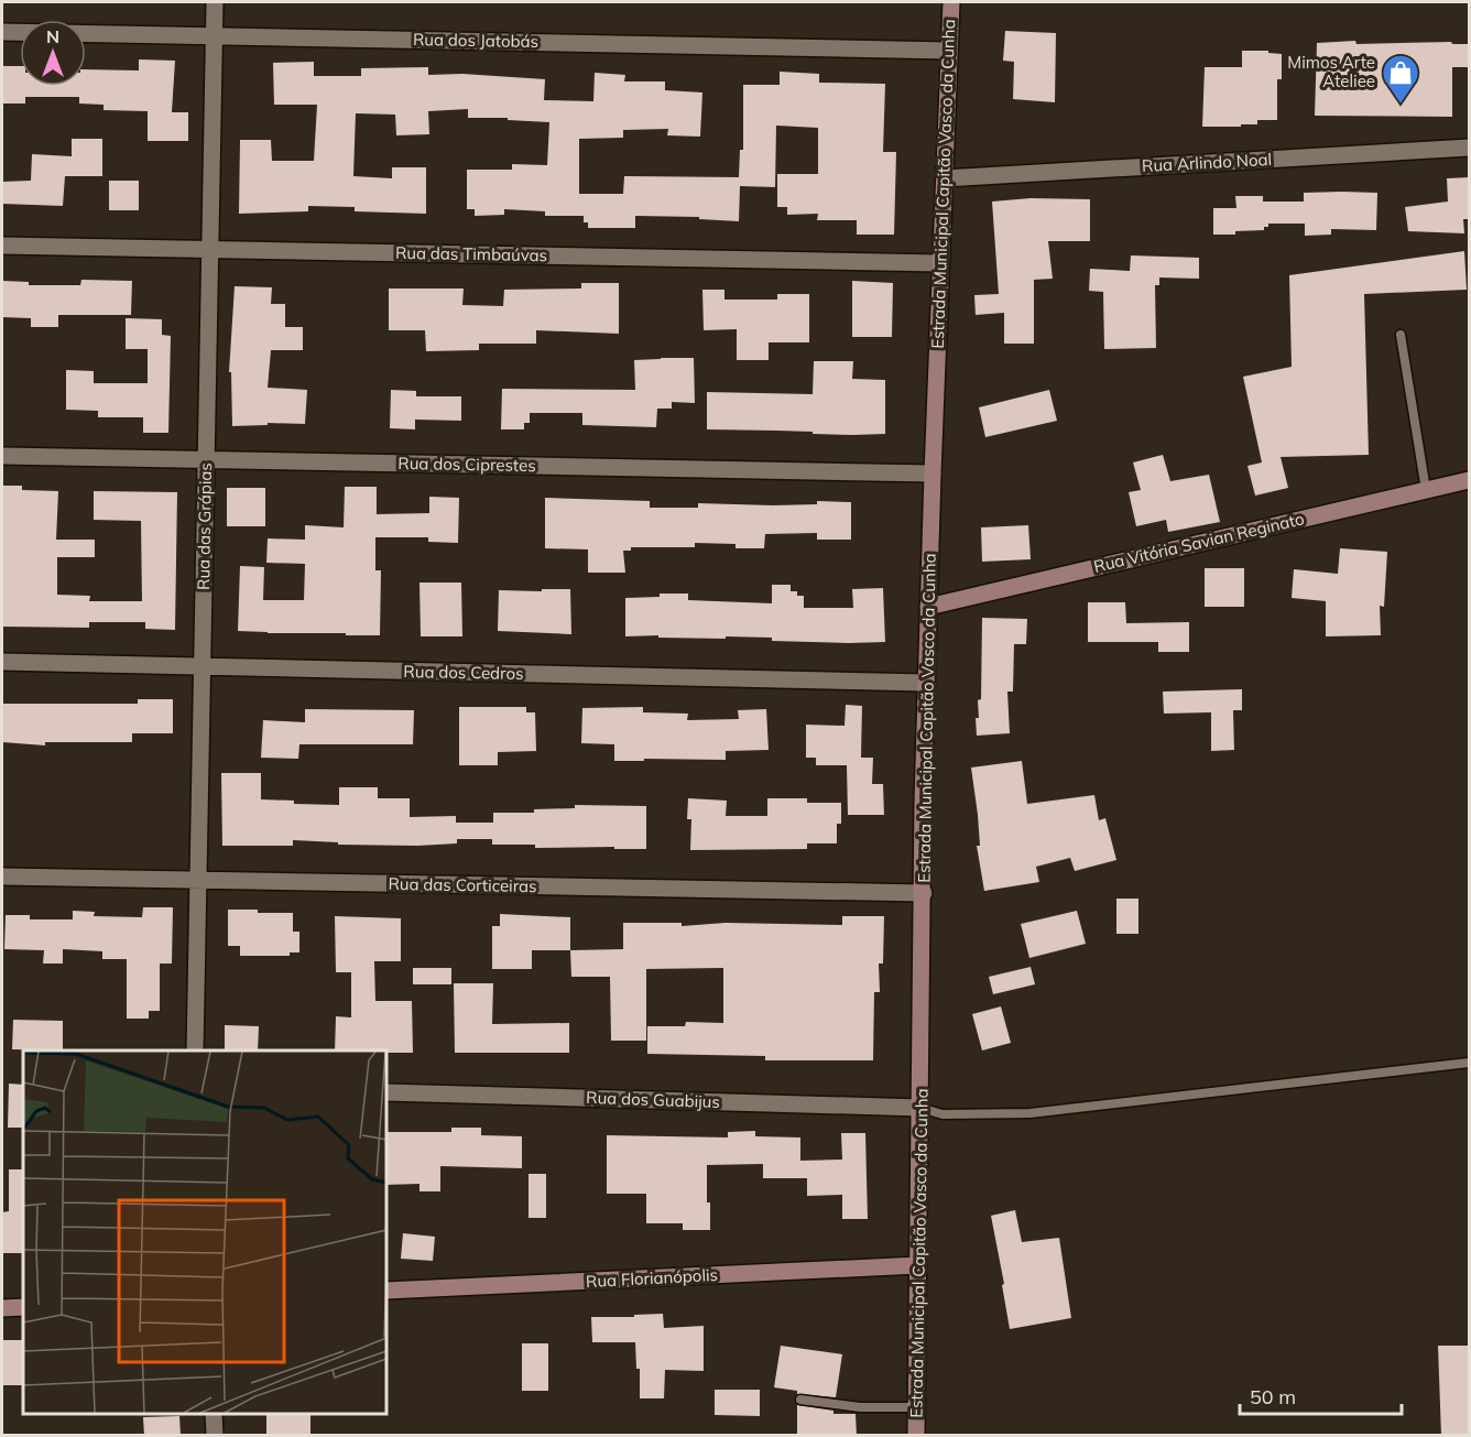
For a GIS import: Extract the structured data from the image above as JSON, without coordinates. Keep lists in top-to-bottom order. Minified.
{"streets":{"main road":["Estrada Municipal Capitão Vasco da Cunha","Rua Vitória Savian Reginato","Rua Florianópolis"],"street":["Rua dos Jatobás","Rua Arlindo Noal","Rua das Timbaúvas","Rua dos Ciprestes","Rua das Grápias","Rua dos Cedros","Rua das Corticeiras","Rua dos Guabijus"]},"crossings":[["Rua dos Jatobás","Estrada Municipal Capitão Vasco da Cunha"],["Rua dos Jatobás","Rua das Grápias"],["Rua Arlindo Noal","Estrada Municipal Capitão Vasco da Cunha"],["Estrada Municipal Capitão Vasco da Cunha","Rua das Timbaúvas"],["Estrada Municipal Capitão Vasco da Cunha","Rua dos Ciprestes"],["Estrada Municipal Capitão Vasco da Cunha","Rua Vitória Savian Reginato"],["Estrada Municipal Capitão Vasco da Cunha","Rua dos Cedros"],["Estrada Municipal Capitão Vasco da Cunha","Rua das Corticeiras"],["Estrada Municipal Capitão Vasco da Cunha","Rua dos Guabijus"],["Estrada Municipal Capitão Vasco da Cunha","Rua Florianópolis"],["Rua das Timbaúvas","Rua das Grápias"],["Rua dos Ciprestes","Rua das Grápias"],["Rua das Grápias","Rua dos Cedros"],["Rua das Grápias","Rua das Corticeiras"]],"places":{"shop":["Mimos Arte Ateliee"]},"scale_bar":"50 m","north":"top"}
